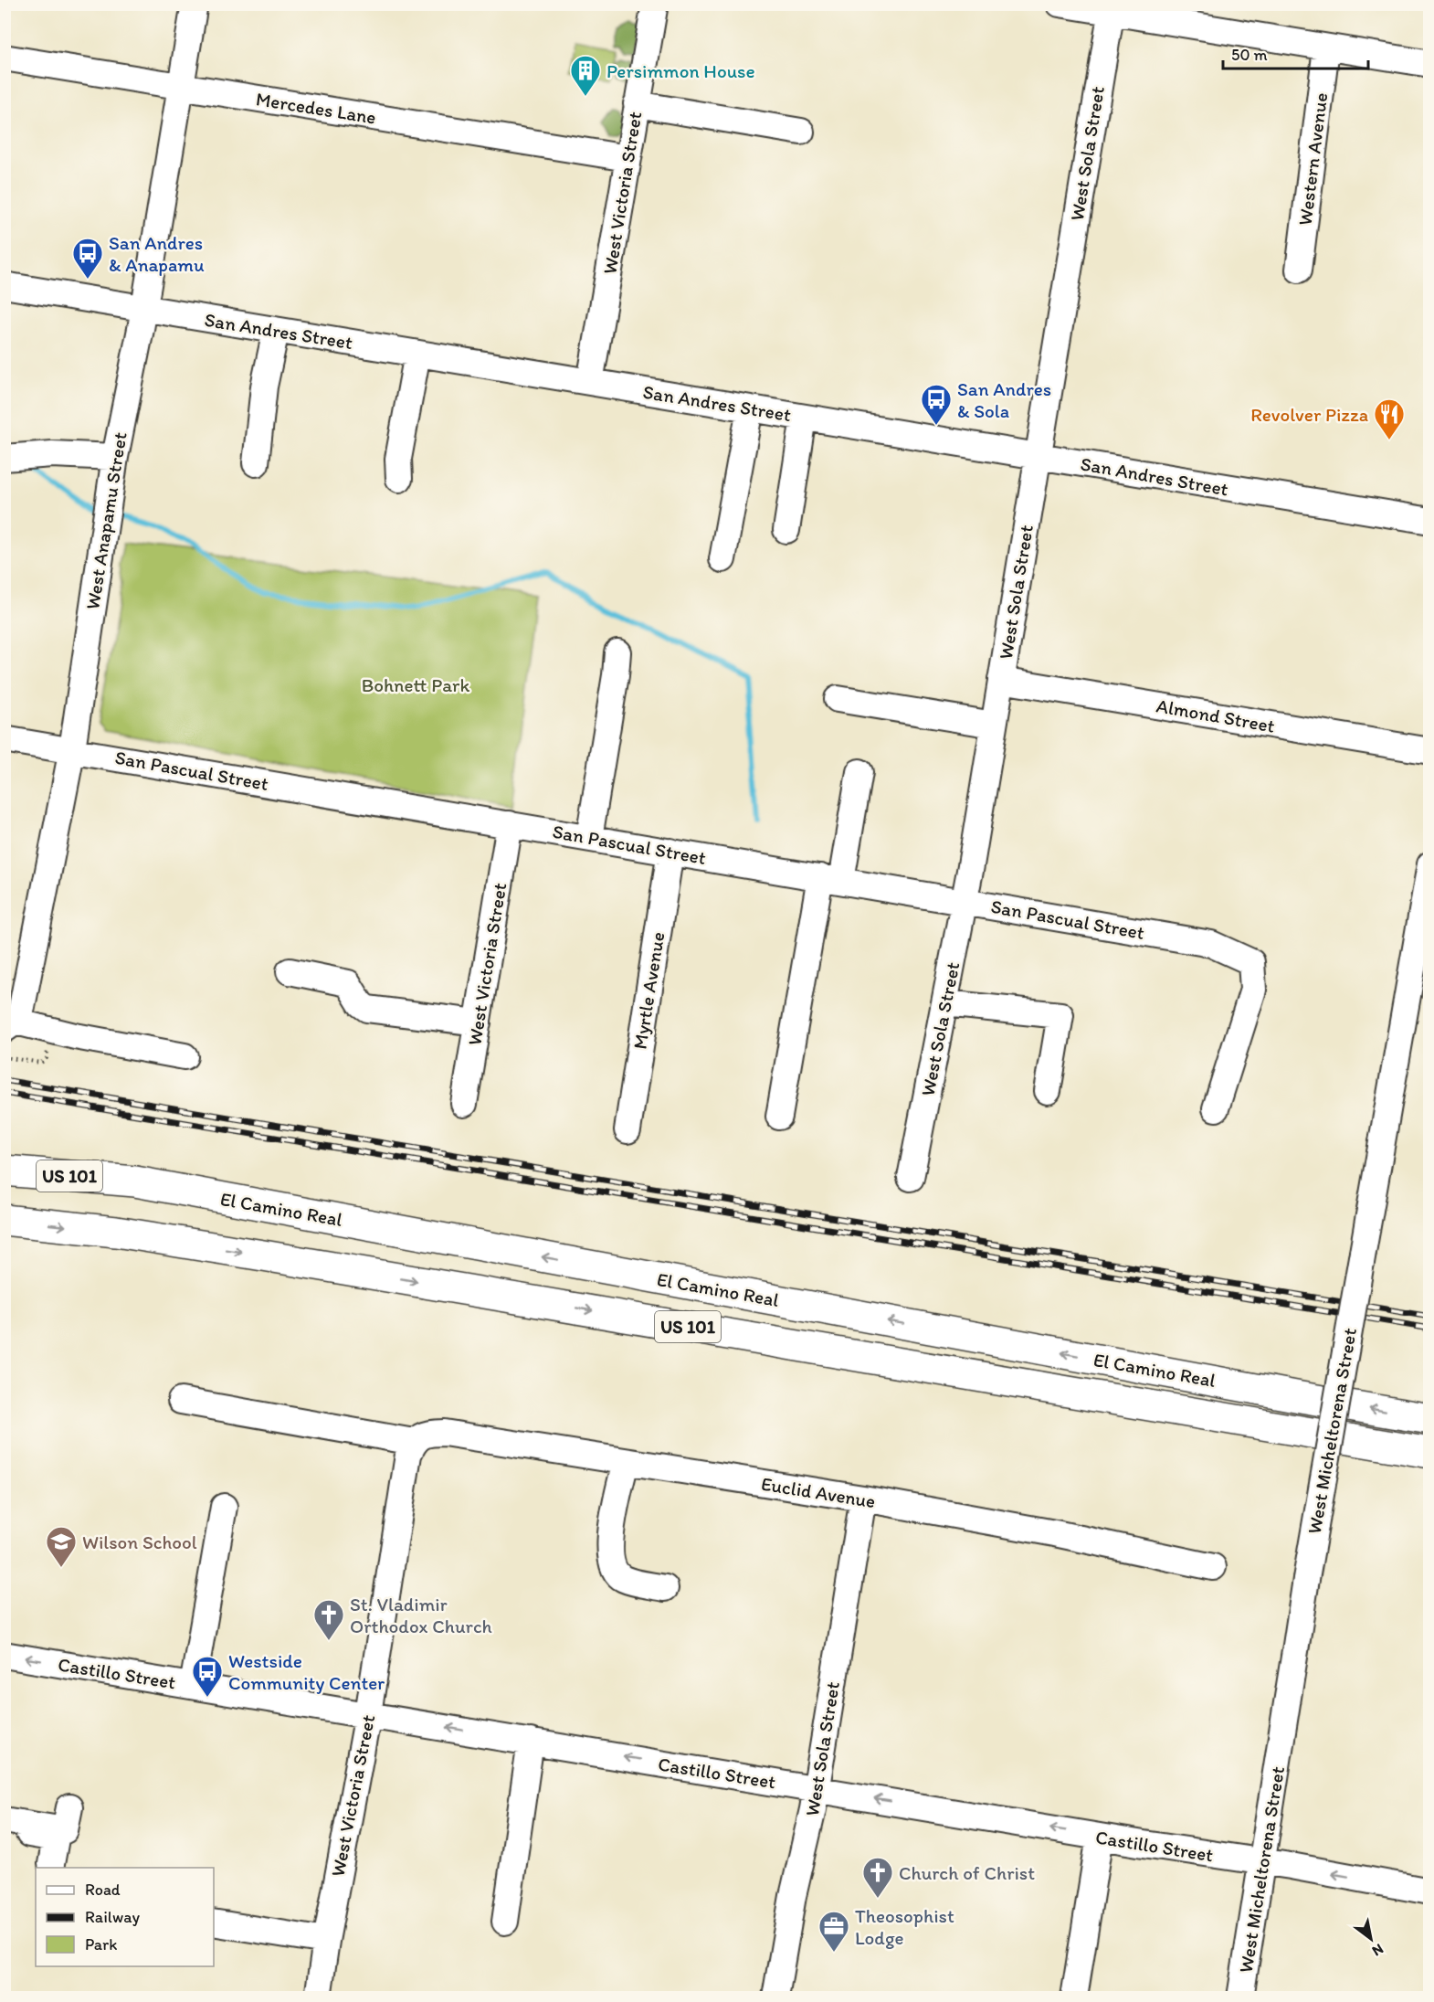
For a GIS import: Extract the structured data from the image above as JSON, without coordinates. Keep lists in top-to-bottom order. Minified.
{"streets":{"highway":["US 101","El Camino Real"],"street":["Mercedes Lane","West Sola Street","Western Avenue","West Victoria Street","San Andres Street","West Anapamu Street","Almond Street","San Pascual Street","Myrtle Avenue","West Micheltorena Street","Euclid Avenue","Castillo Street"]},"crossings":[["Mercedes Lane","West Victoria Street"],["Mercedes Lane","West Anapamu Street"],["West Sola Street","San Andres Street"],["West Sola Street","Almond Street"],["West Sola Street","San Pascual Street"],["West Sola Street","Euclid Avenue"],["West Sola Street","Castillo Street"],["West Victoria Street","San Andres Street"],["West Victoria Street","San Pascual Street"],["West Victoria Street","Euclid Avenue"],["West Victoria Street","Castillo Street"],["San Andres Street","West Anapamu Street"],["West Anapamu Street","San Pascual Street"],["San Pascual Street","Myrtle Avenue"],["West Micheltorena Street","Castillo Street"]],"one_way":["Castillo Street"],"parks":["Bohnett Park"],"places":{"building":["Persimmon House"],"bus stop":["San Andres & Anapamu","San Andres & Sola","Westside Community Center"],"restaurant":["Revolver Pizza"],"school or university":["Wilson School"],"church":["St. Vladimir Orthodox Church","Church of Christ"],"office":["Theosophist Lodge"]},"legend":["Road","Railway","Park"],"scale_bar":"50 m","north":"bottom right"}
